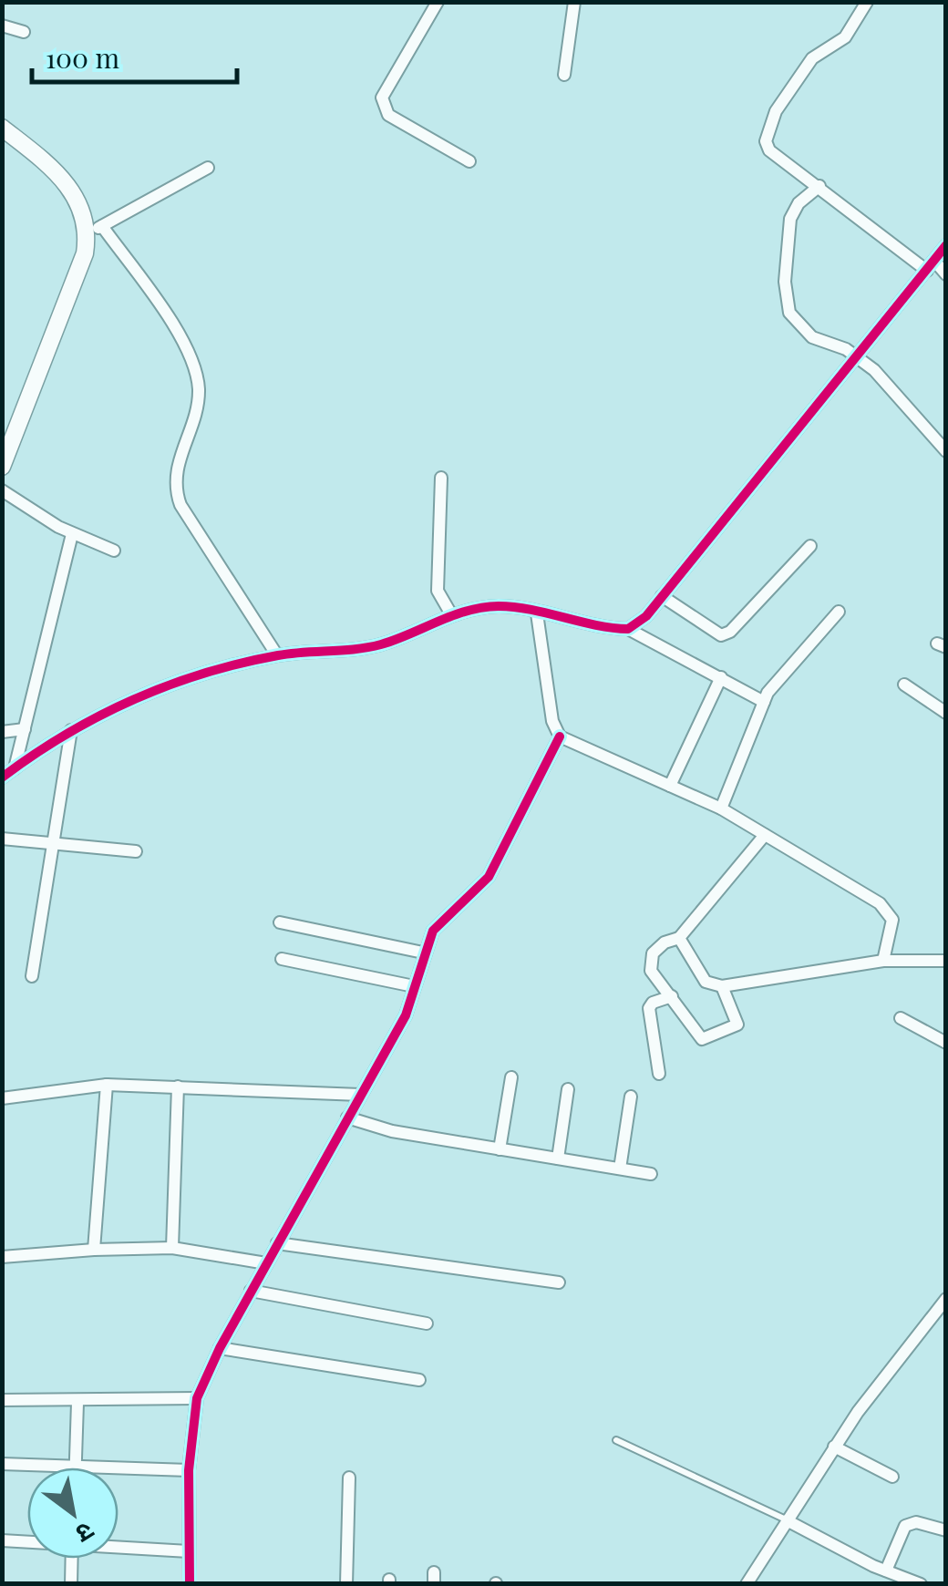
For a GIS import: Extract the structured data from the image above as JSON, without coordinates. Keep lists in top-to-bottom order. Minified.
{"scale_bar":"100 m","north":"bottom right"}
